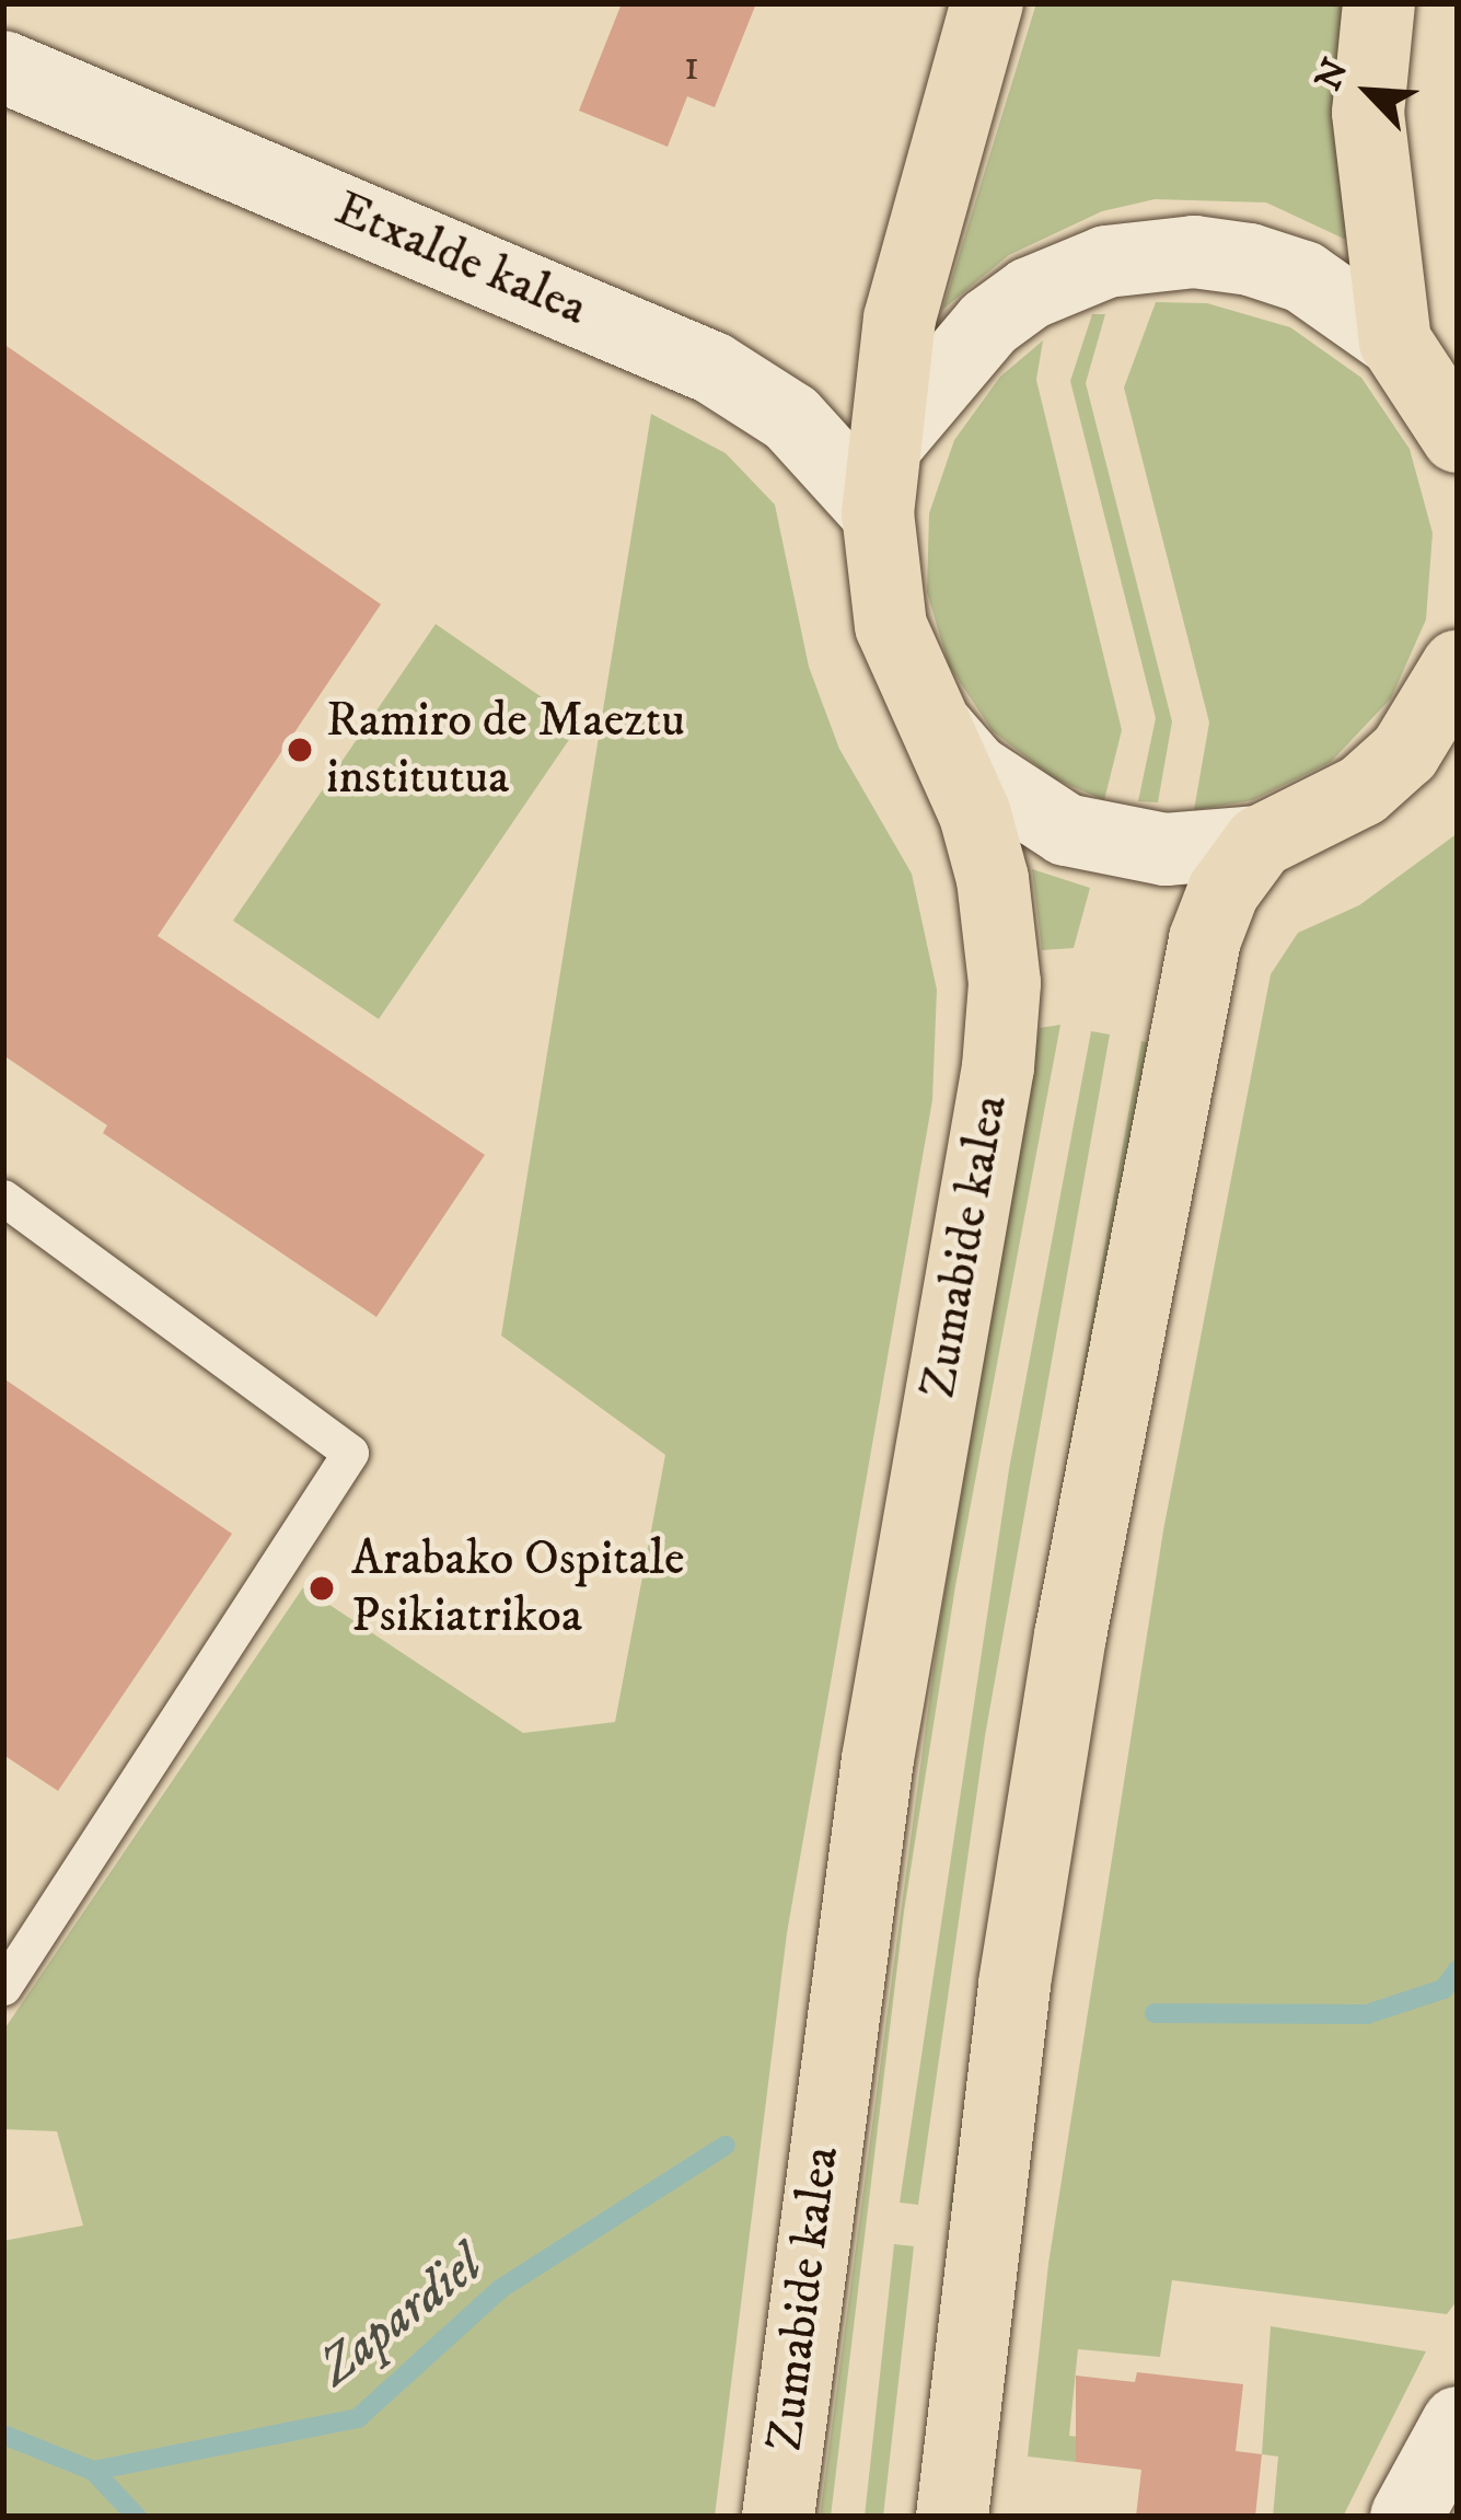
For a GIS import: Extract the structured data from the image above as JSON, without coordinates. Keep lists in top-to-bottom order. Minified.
{"streets":{"main road":["Zumabide kalea"],"street":["Etxalde kalea"]},"crossings":[["Etxalde kalea","Zumabide kalea"]],"water":["Zapardiel"],"places":["Ramiro de Maeztu institutua","Arabako Ospitale Psikiatrikoa"],"house_numbers":["1"],"north":"top left"}
